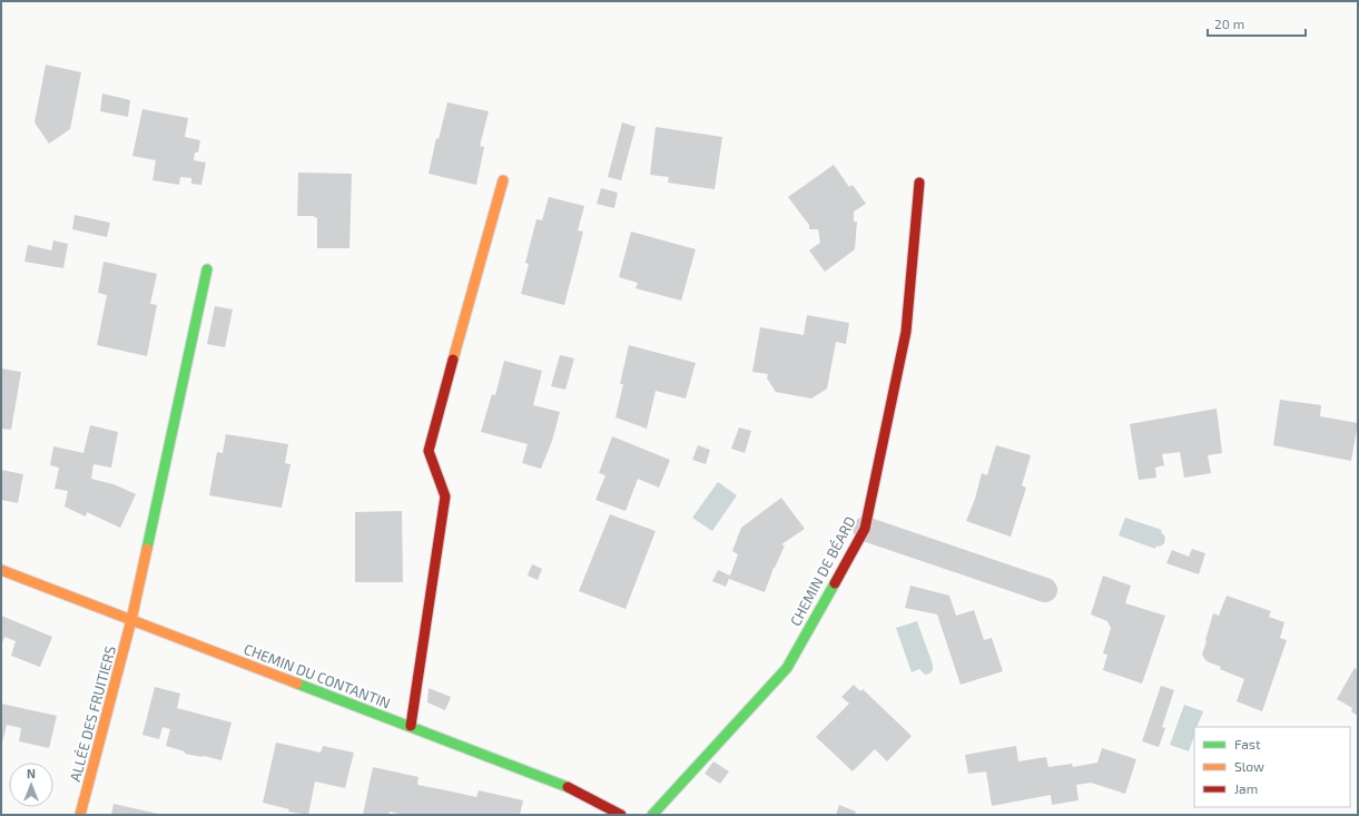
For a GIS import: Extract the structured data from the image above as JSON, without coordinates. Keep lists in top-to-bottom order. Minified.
{"streets":{"street":["CHEMIN DE BÉARD","CHEMIN DU CONTANTIN","ALLÉE DES FRUITIERS"]},"crossings":[["CHEMIN DU CONTANTIN","ALLÉE DES FRUITIERS"]],"legend":["Fast","Slow","Jam"],"scale_bar":"20 m","north":"top"}
